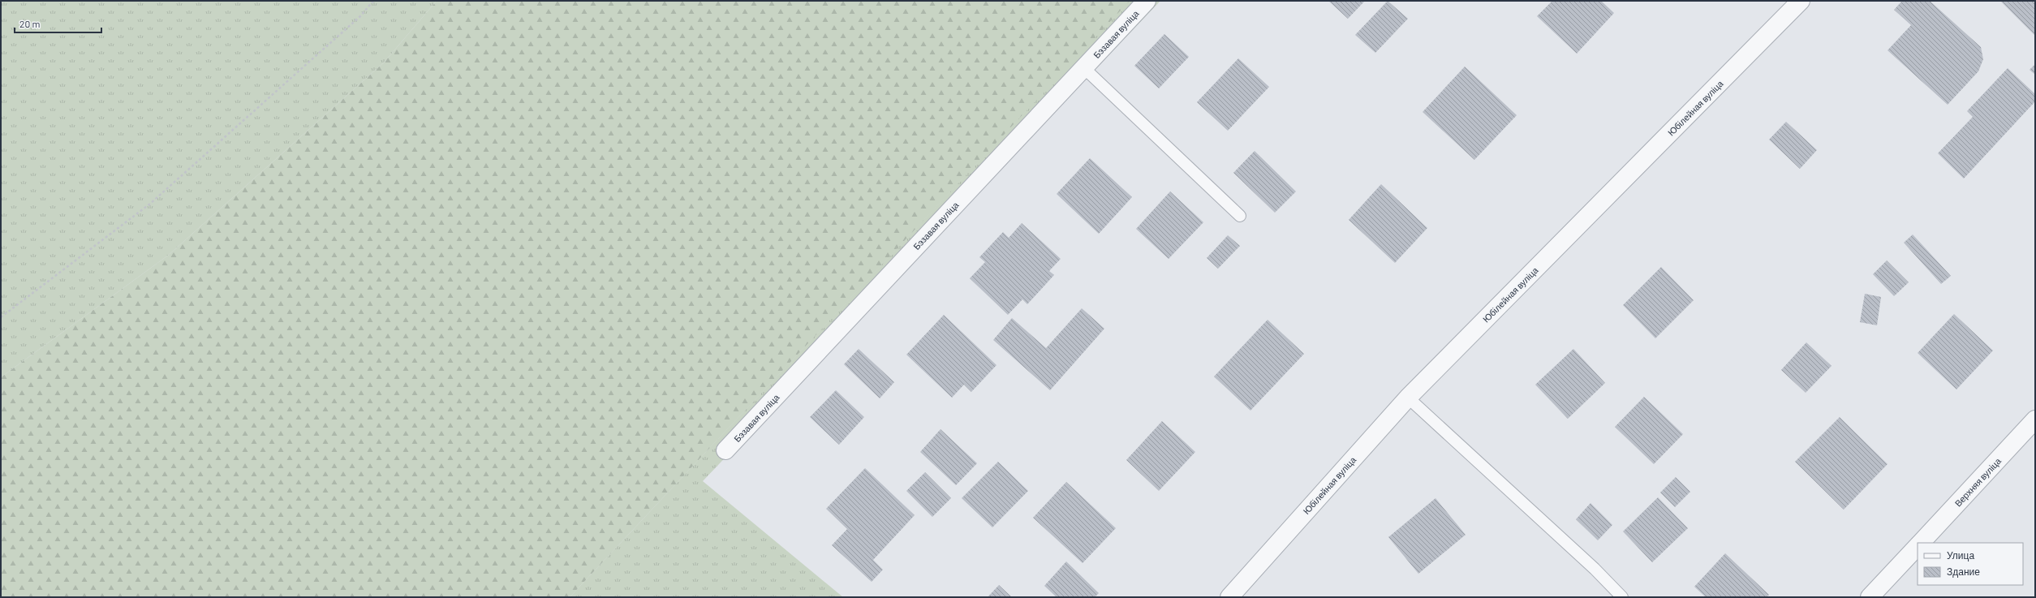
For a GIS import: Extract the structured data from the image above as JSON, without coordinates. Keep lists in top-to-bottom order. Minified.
{"streets":{"street":["Бэзавая вуліца","Юбілейная вуліца","Верхняя вуліца"]},"legend":["Улица","Здание"],"scale_bar":"20 m"}
